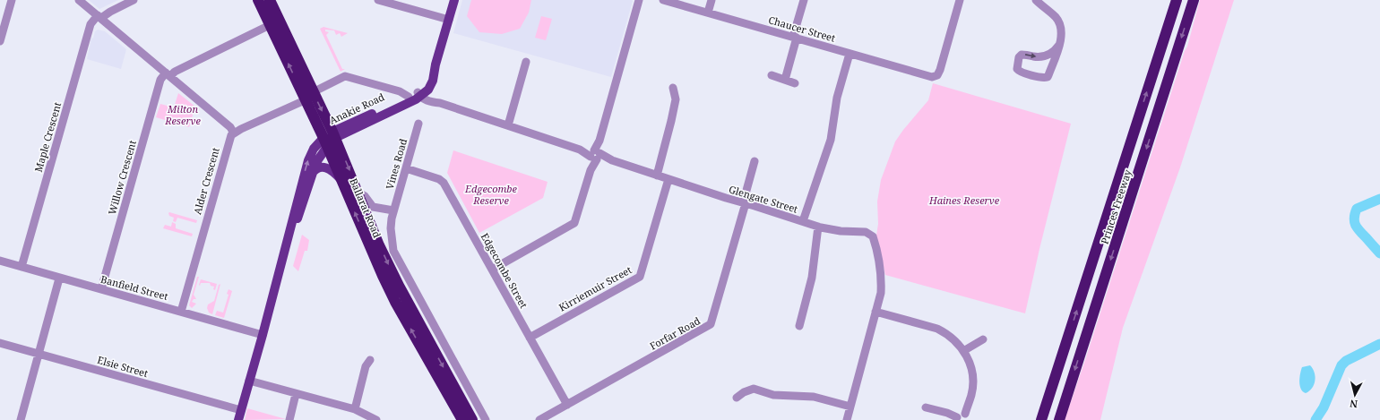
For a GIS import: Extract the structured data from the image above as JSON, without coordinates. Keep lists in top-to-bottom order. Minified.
{"streets":{"highway":["Anakie Road","Princes Freeway","Ballarat Road"],"street":["Chaucer Street","Maple Crescent","Vines Road","Willow Crescent","Alder Crescent","Glengate Street","Edgecombe Street","Banfield Street","Kirriemuir Street","Forfar Road","Elsie Street"]},"crossings":[["Anakie Road","Glengate Street"],["Anakie Road","Ballarat Road"],["Anakie Road","Banfield Street"],["Anakie Road","Elsie Street"],["Maple Crescent","Banfield Street"],["Vines Road","Ballarat Road"],["Vines Road","Edgecombe Street"],["Willow Crescent","Banfield Street"],["Alder Crescent","Banfield Street"],["Glengate Street","Kirriemuir Street"],["Glengate Street","Forfar Road"],["Edgecombe Street","Kirriemuir Street"],["Edgecombe Street","Forfar Road"]],"parks":["Milton Reserve","Edgecombe Reserve","Haines Reserve"],"north":"bottom"}
